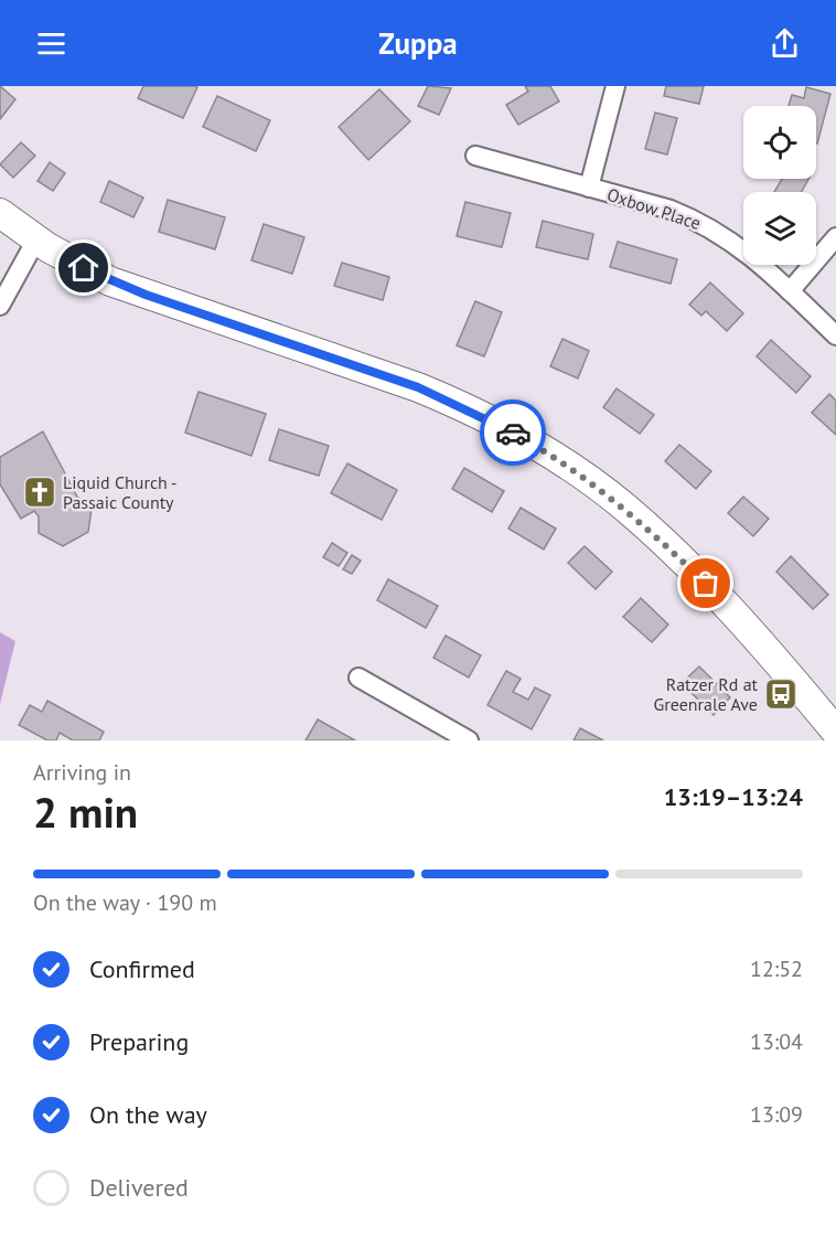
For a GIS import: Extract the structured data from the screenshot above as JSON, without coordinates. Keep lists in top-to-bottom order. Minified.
{"streets":{"street":["Oxbow Place"]},"places":{"church":["Liquid Church - Passaic County"],"bus stop":["Ratzer Rd at Greenrale Ave"]},"page":{"header":"Zuppa","heading":["2 min","Arriving in","13:19–13:24"],"bar":"On the way · 190 m","list":[["Confirmed","12:52"],["Preparing","13:04"],["On the way","13:09"],"Delivered"]}}
